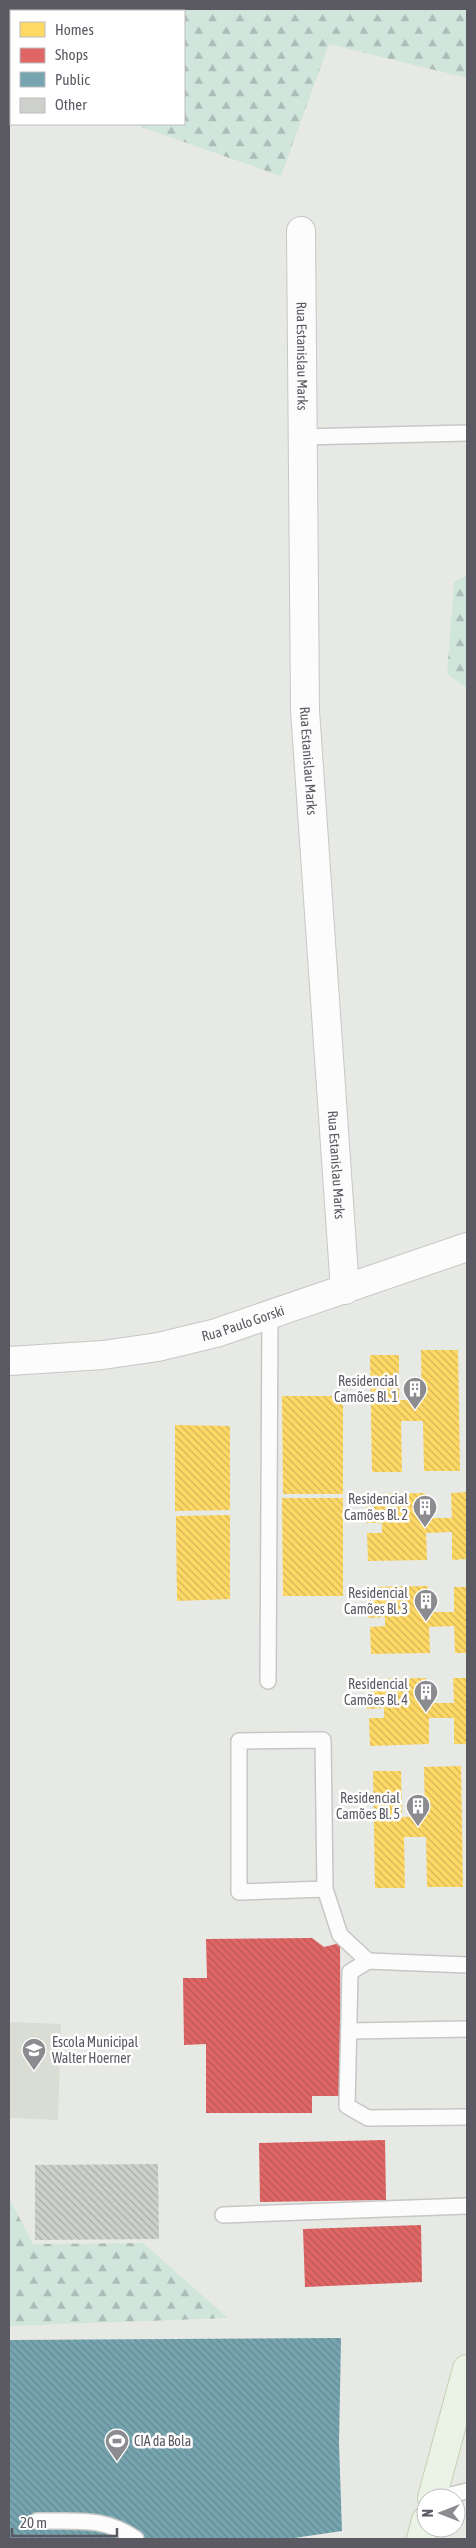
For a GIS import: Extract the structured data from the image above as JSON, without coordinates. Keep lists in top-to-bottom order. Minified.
{"streets":{"street":["Rua Estanislau Marks","Rua Paulo Gorski"]},"crossings":[["Rua Estanislau Marks","Rua Paulo Gorski"]],"places":{"building":["Residencial Camões Bl. 1","Residencial Camões Bl. 2","Residencial Camões Bl. 3","Residencial Camões Bl. 4","Residencial Camões Bl. 5"],"school or university":["Escola Municipal Walter Hoerner"],"sports":["CIA da Bola"]},"legend":["Homes","Shops","Public","Other"],"scale_bar":"20 m","north":"left"}
